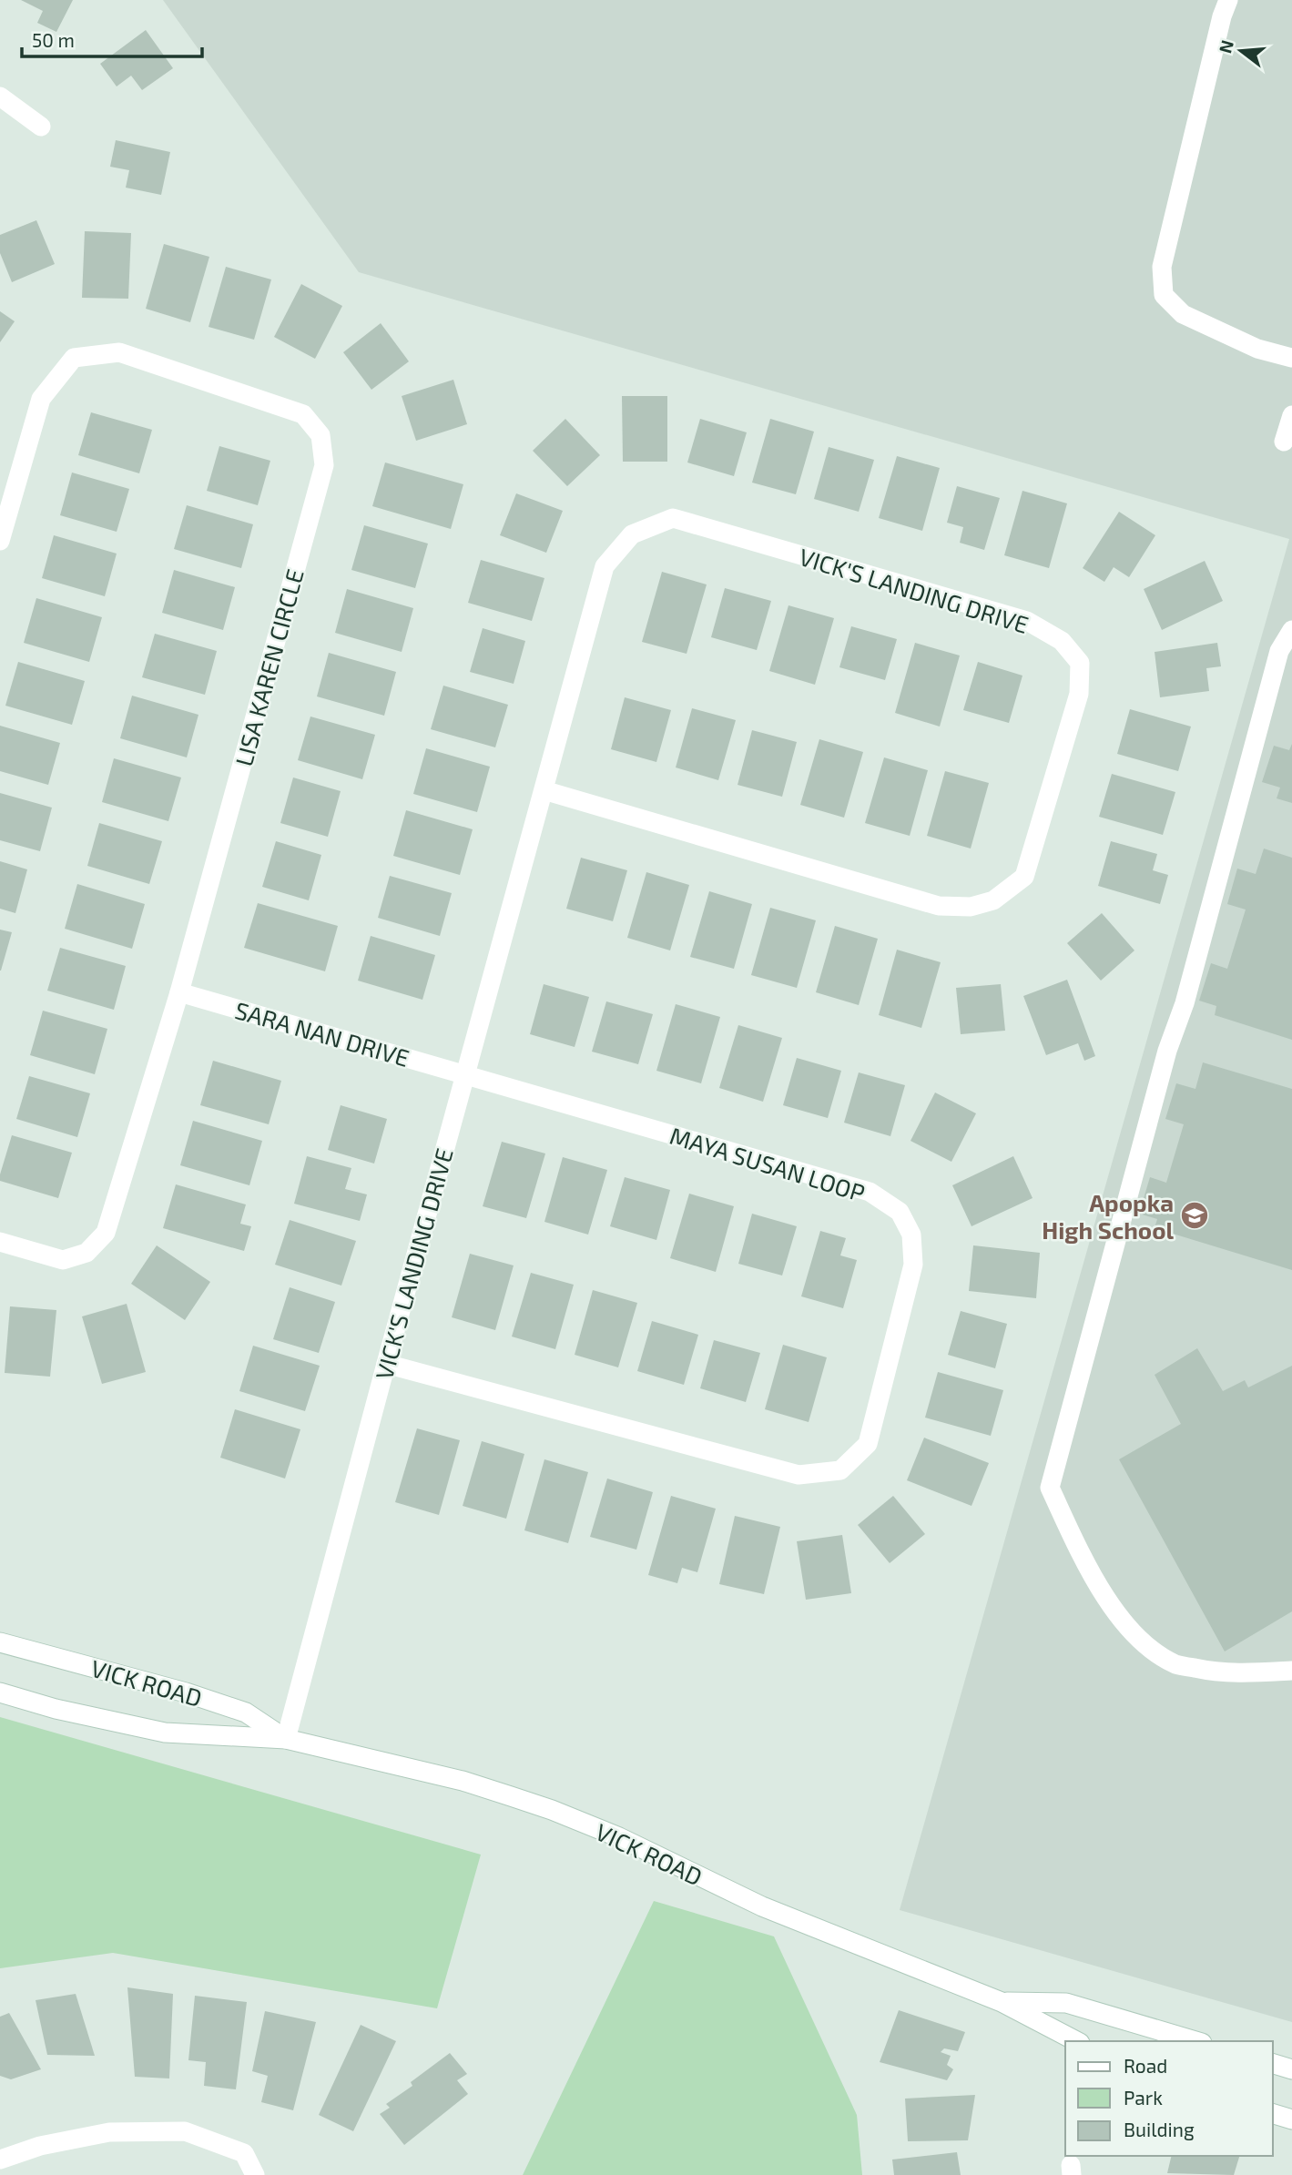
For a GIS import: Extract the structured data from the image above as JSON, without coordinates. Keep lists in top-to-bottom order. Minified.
{"streets":{"street":["VICK'S LANDING DRIVE","LISA KAREN CIRCLE","SARA NAN DRIVE","MAYA SUSAN LOOP","VICK ROAD"]},"crossings":[["VICK'S LANDING DRIVE","SARA NAN DRIVE"],["VICK'S LANDING DRIVE","MAYA SUSAN LOOP"],["VICK'S LANDING DRIVE","VICK ROAD"],["LISA KAREN CIRCLE","SARA NAN DRIVE"],["SARA NAN DRIVE","MAYA SUSAN LOOP"]],"places":{"school or university":["Apopka High School"]},"legend":["Road","Park","Building"],"scale_bar":"50 m","north":"left"}
